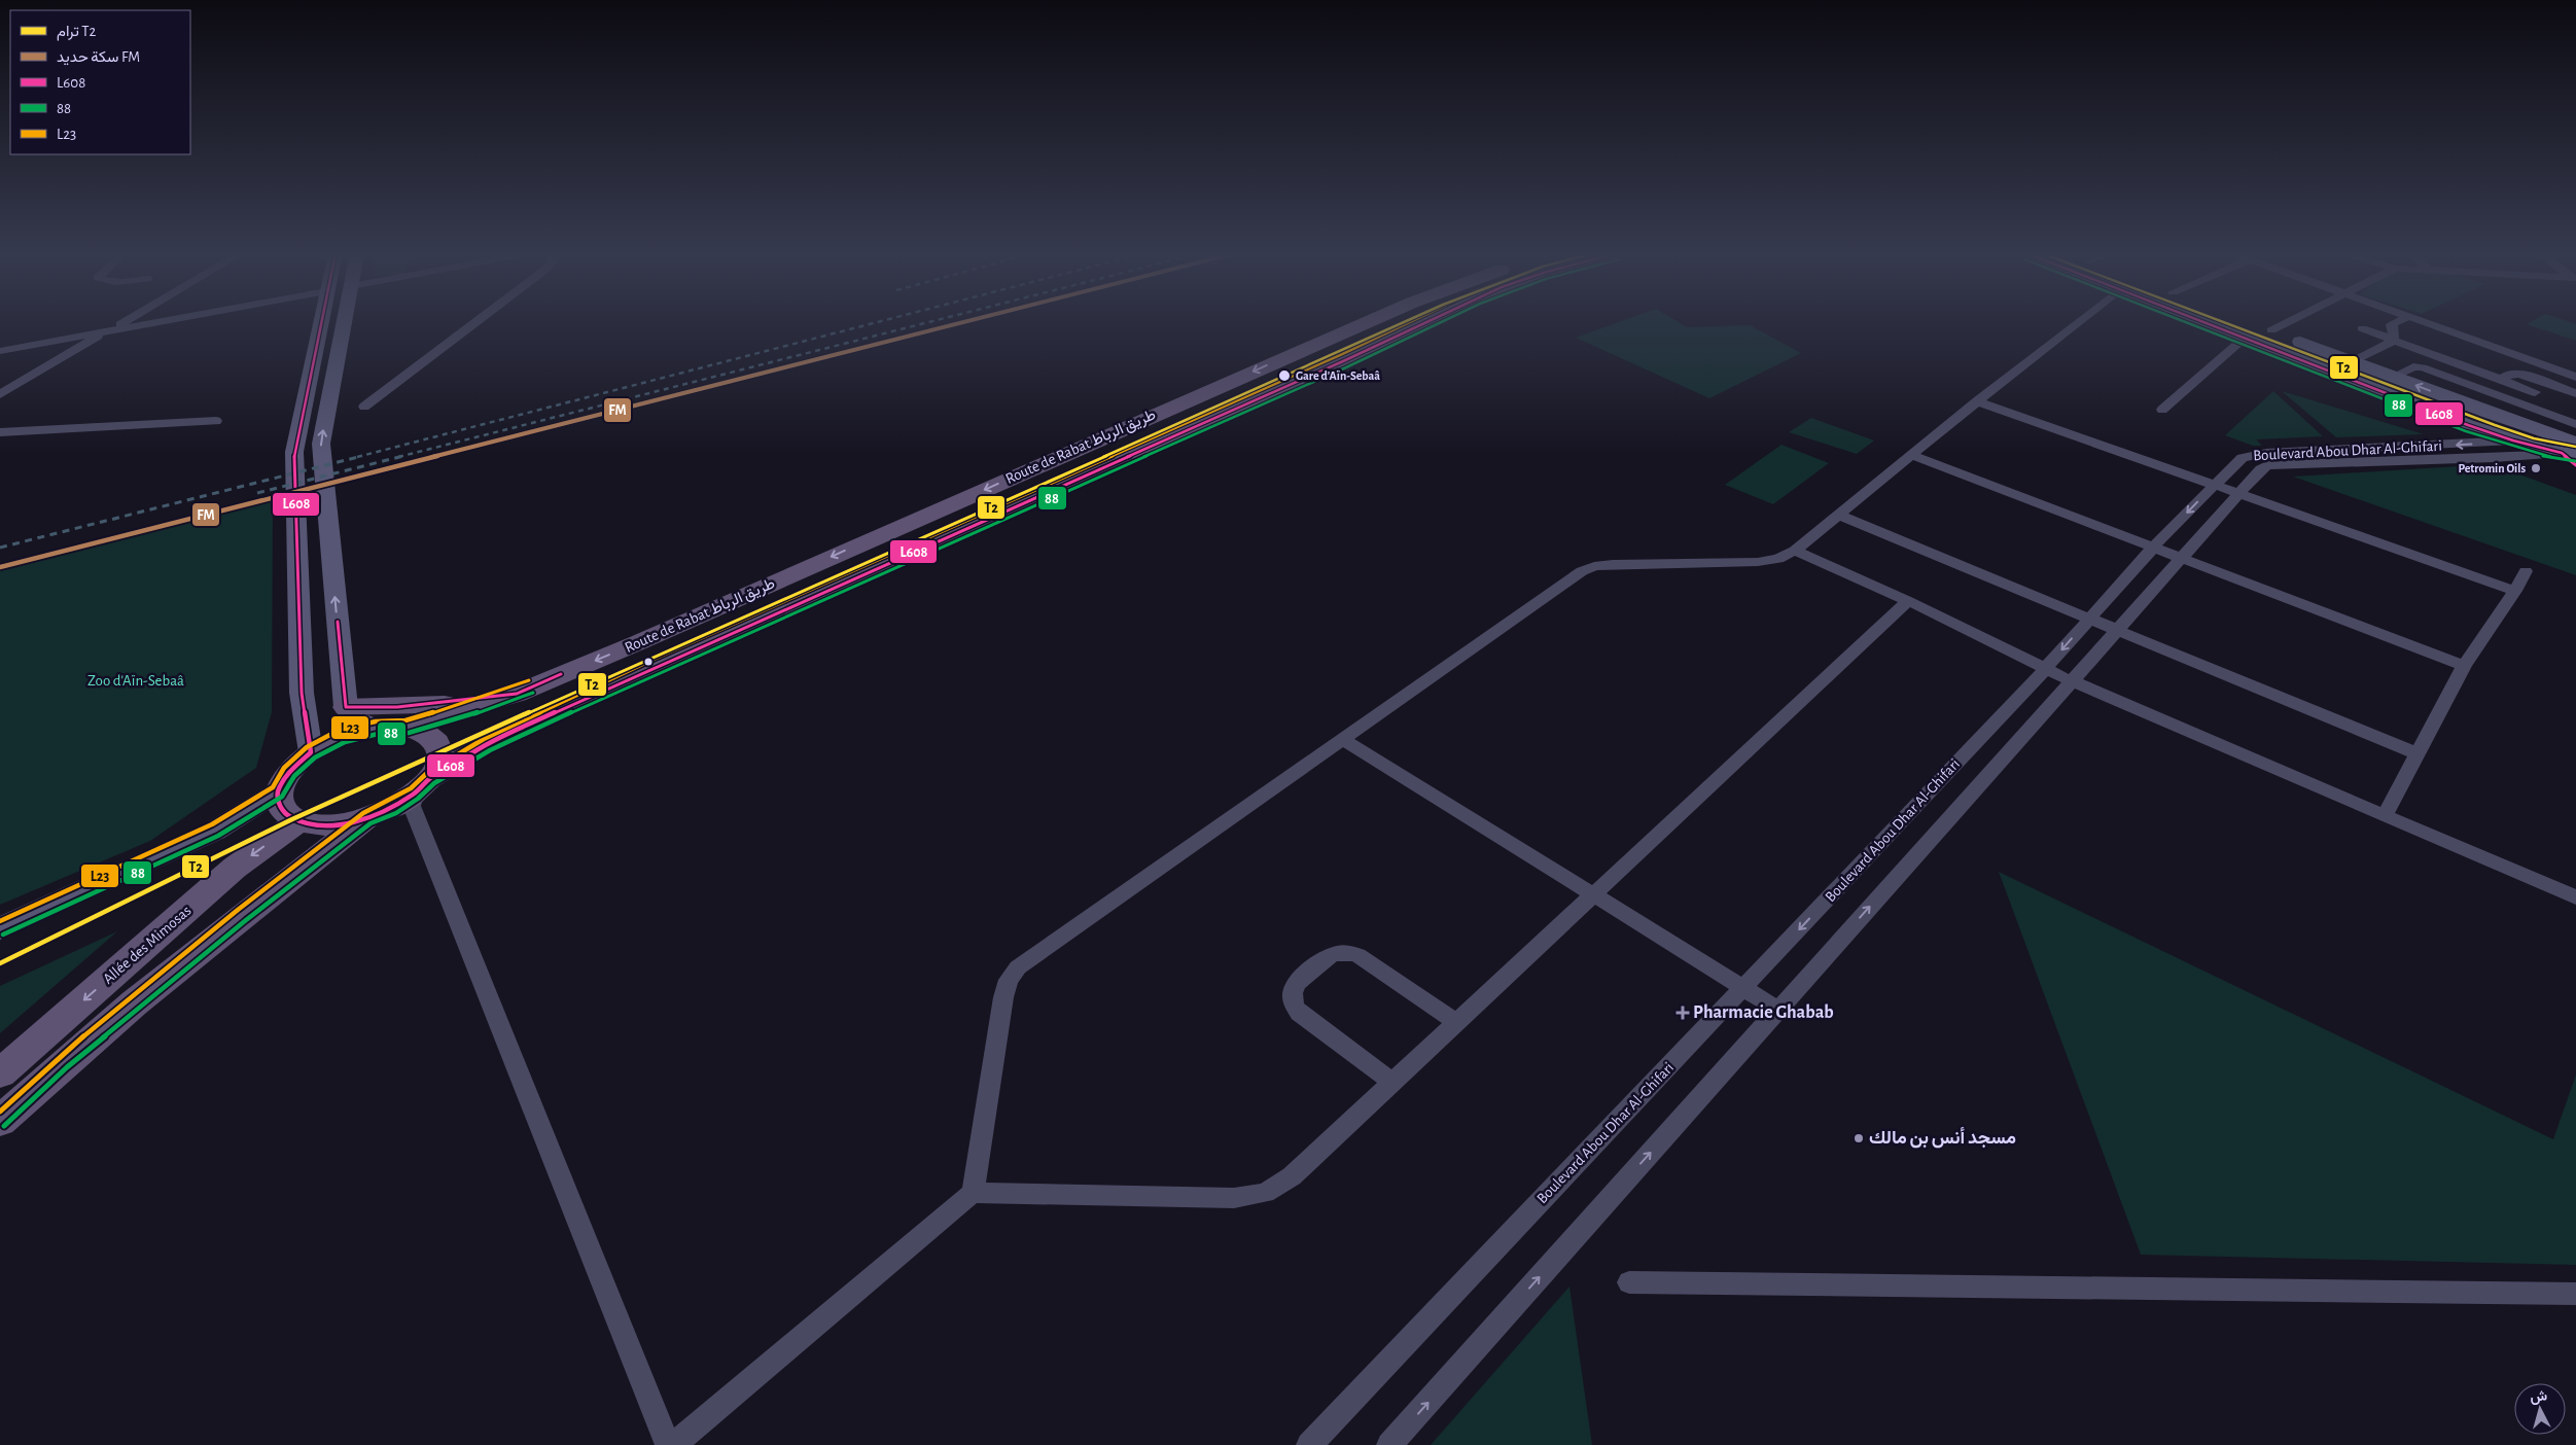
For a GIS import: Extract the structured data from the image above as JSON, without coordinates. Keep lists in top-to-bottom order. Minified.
{"streets":{"main road":["Route de Rabat طريق الرباط","Boulevard Abou Dhar Al-Ghifari","Allée des Mimosas"]},"parks":["Zoo d'Aïn-Sebaâ"],"places":{"other":["Gare d'Aïn-Sebaâ","Petromin Oils","مسجد أنس بن مالك"],"health":["Pharmacie Ghabab"]},"lines":["tram line T2","rail line FM","transit line L608","transit line 88","transit line L23"],"legend":["ترام T2","سكة حديد FM","L608","88","L23"],"north":"top"}
